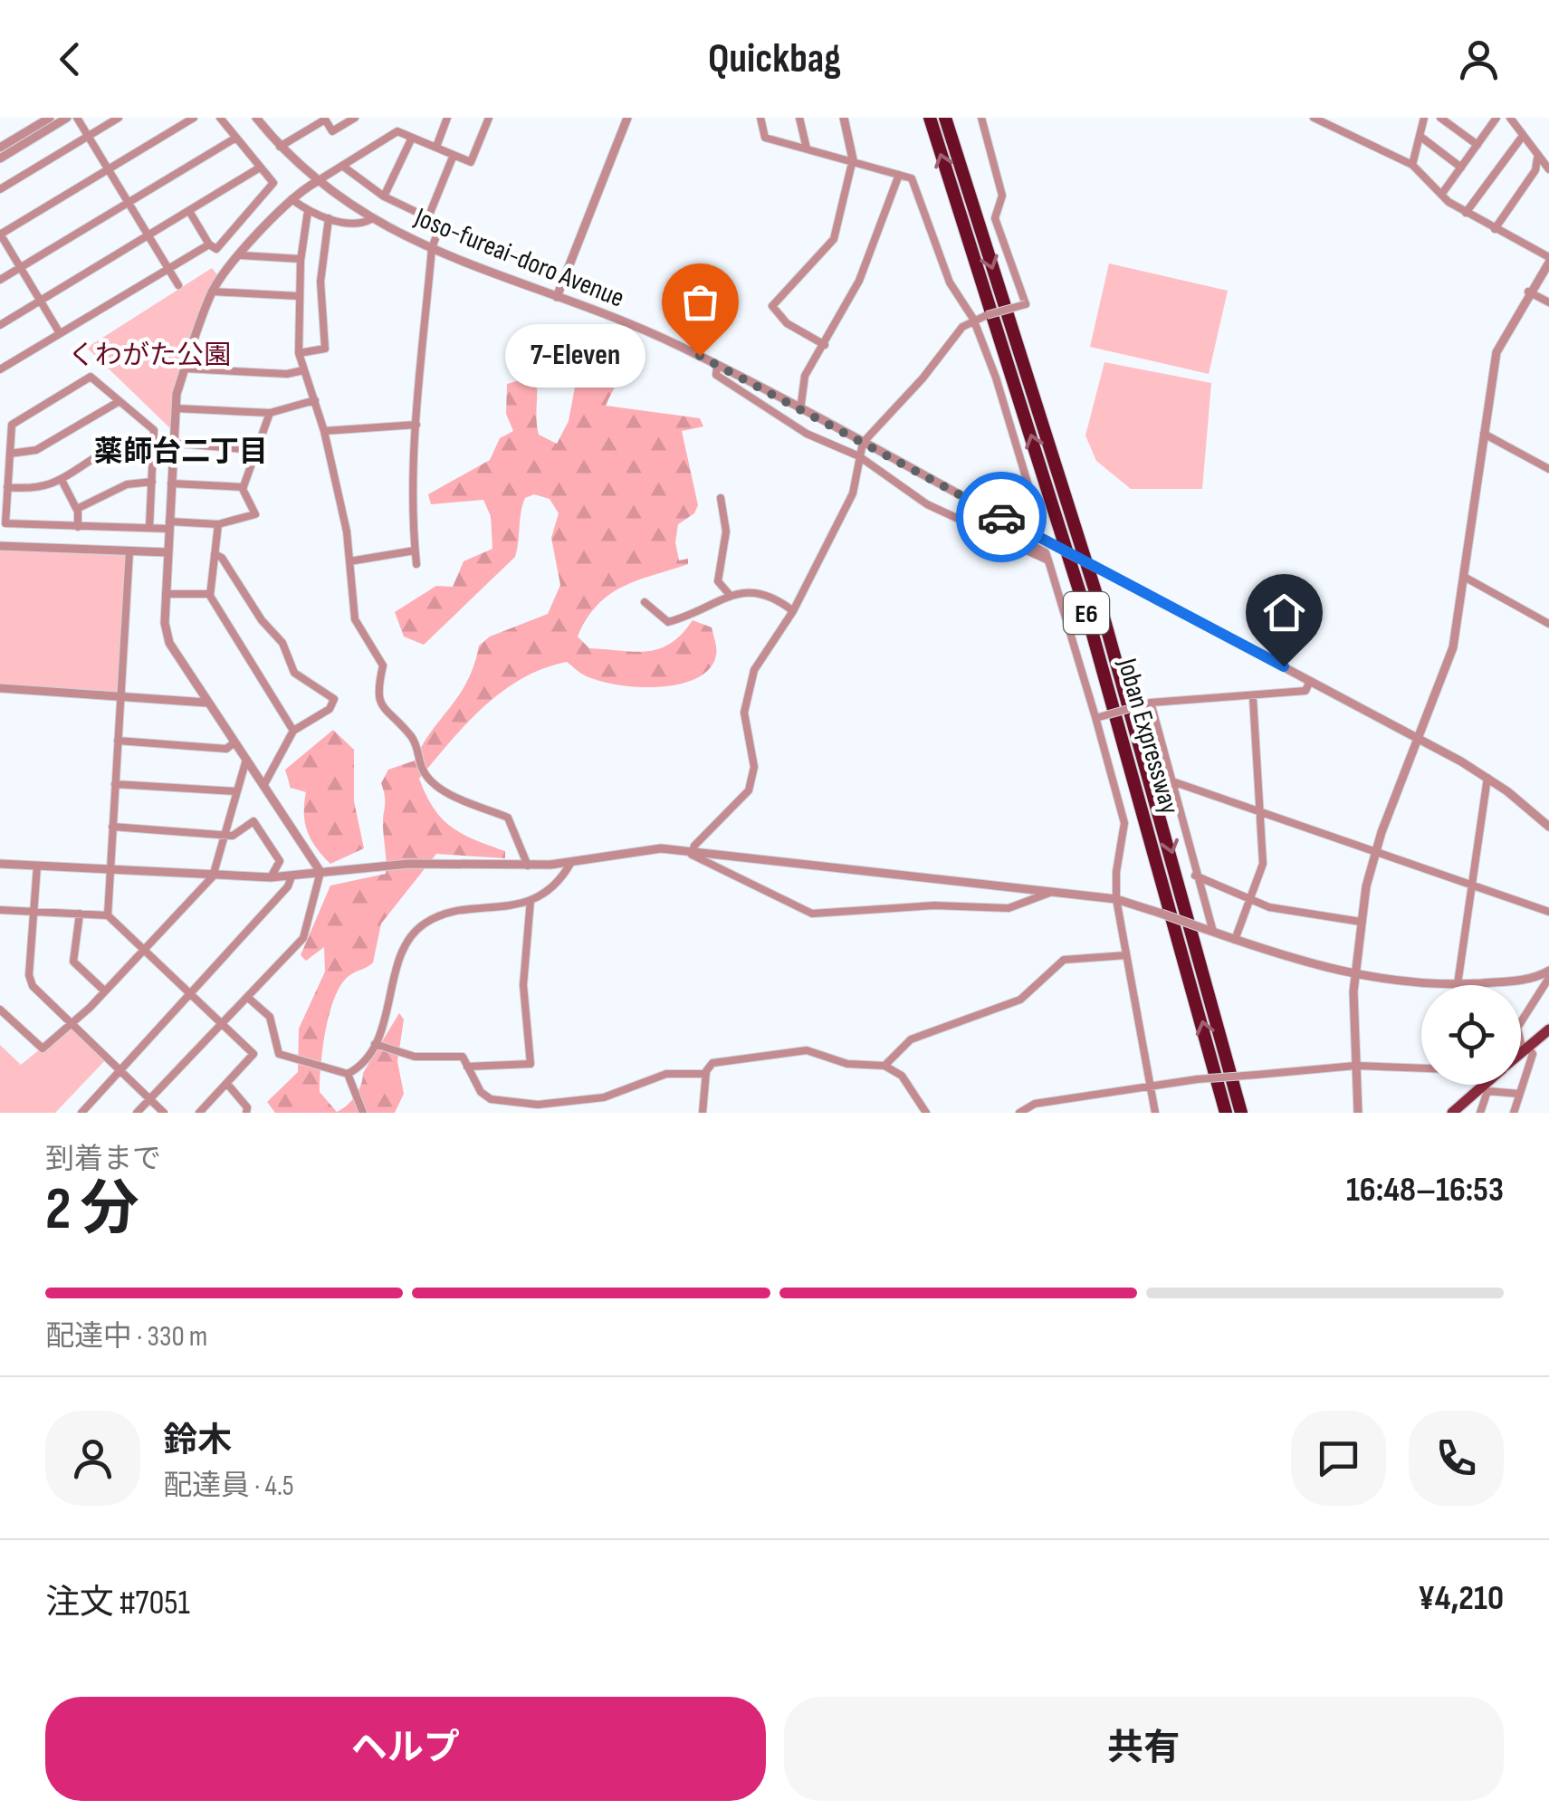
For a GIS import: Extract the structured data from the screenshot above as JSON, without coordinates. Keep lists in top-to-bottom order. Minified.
{"streets":{"highway":["E6","Joban Expressway"],"street":["Joso-fureai-doro Avenue"]},"districts":["薬師台二丁目"],"parks":["くわがた公園"],"places":["7-Eleven"],"page":{"header":"Quickbag","bubble":"7-Eleven","heading":["2 分","到着まで","16:48–16:53"],"panel":["鈴木","配達員 · 4.5","注文 #7051","¥4,210"],"bar":"配達中 · 330 m","buttons":["ヘルプ","共有"]}}
